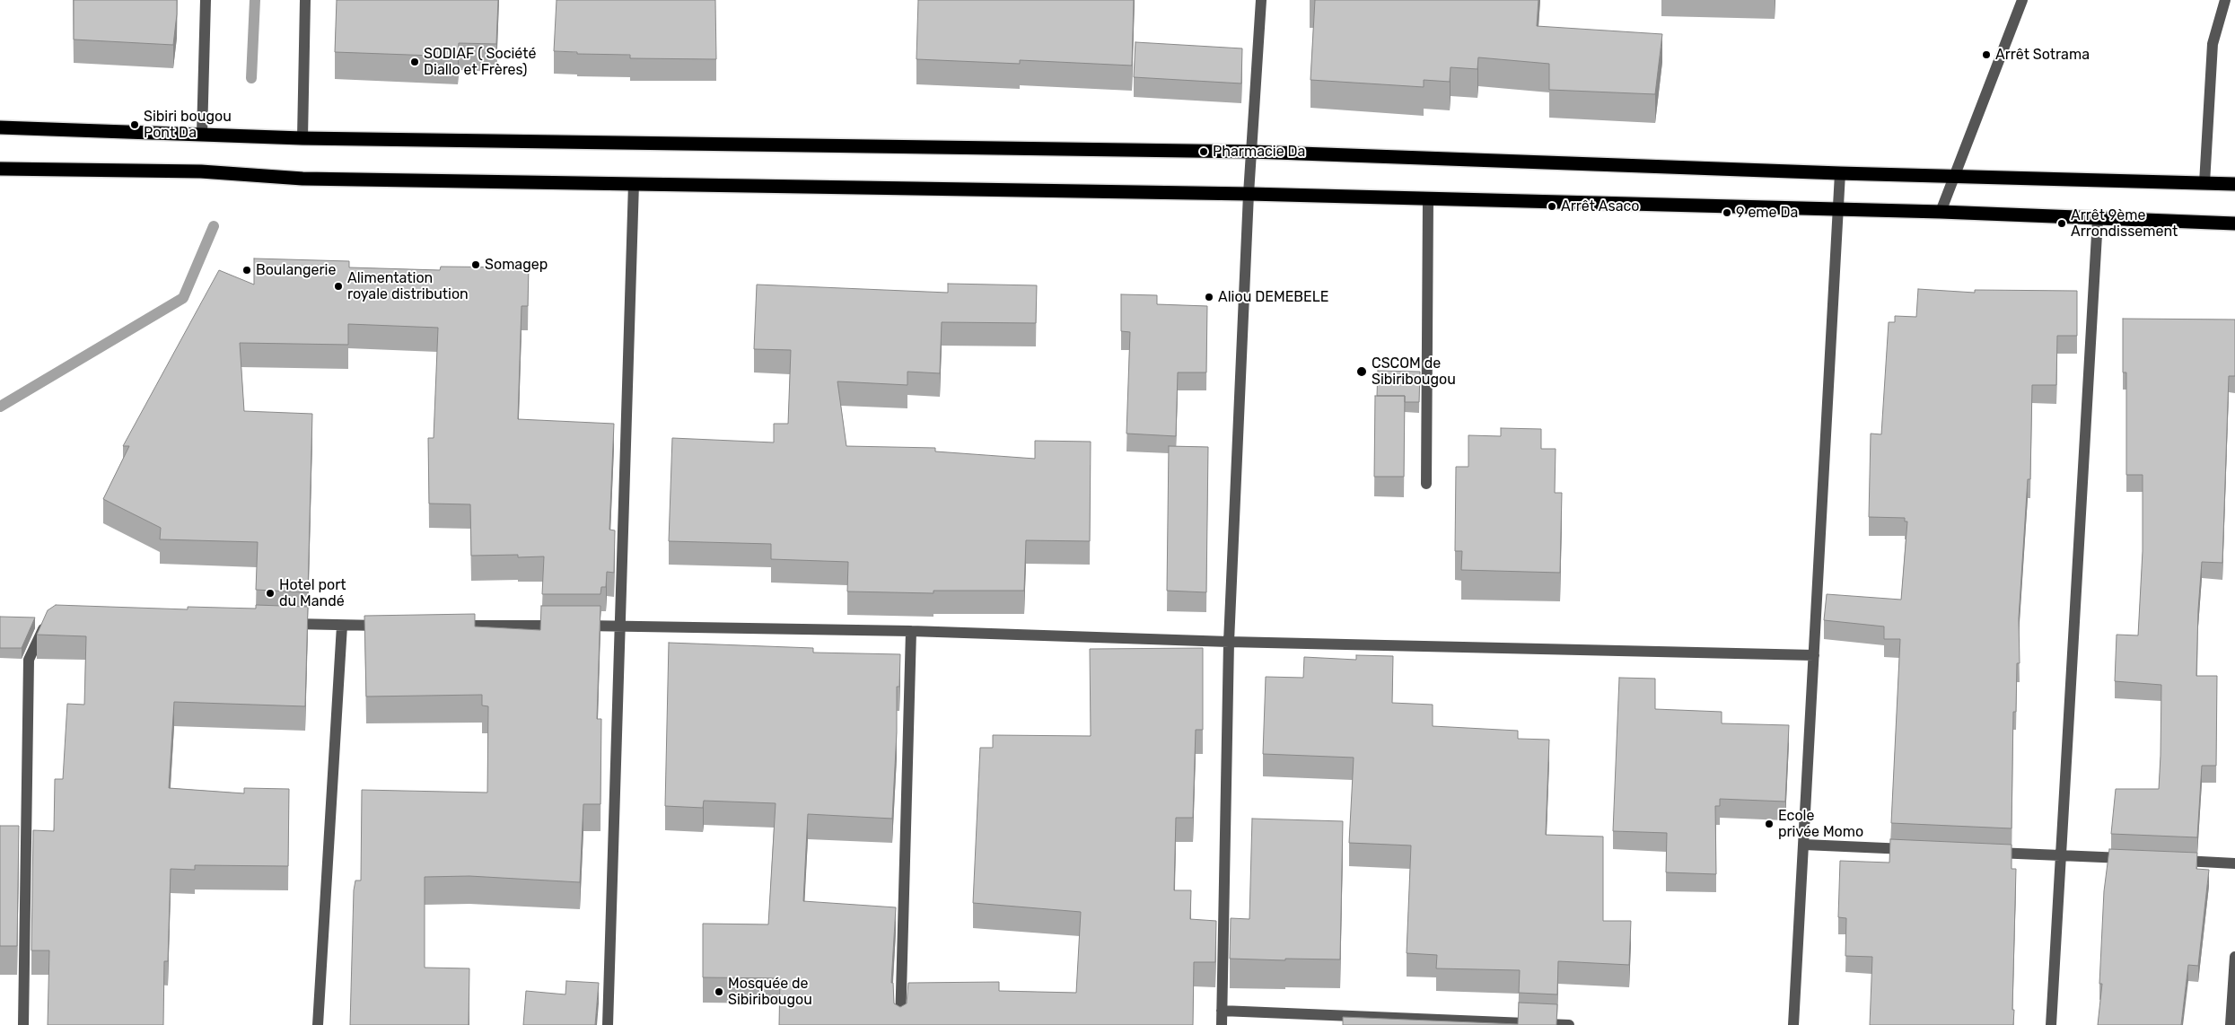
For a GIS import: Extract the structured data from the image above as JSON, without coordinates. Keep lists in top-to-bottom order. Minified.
{"places":["Arrêt Sotrama","SODIAF ( Société Diallo et Frères)","Sibiri bougou Pont Da","Pharmacie Da","Arrêt Asaco","9 eme Da","Arrêt 9ème Arrondissement","Somagep","Boulangerie","Alimentation royale distribution","Aliou DEMEBELE","CSCOM de Sibiribougou","Hotel port du Mandé","Ecole privée Momo","Mosquée de Sibiribougou"]}
